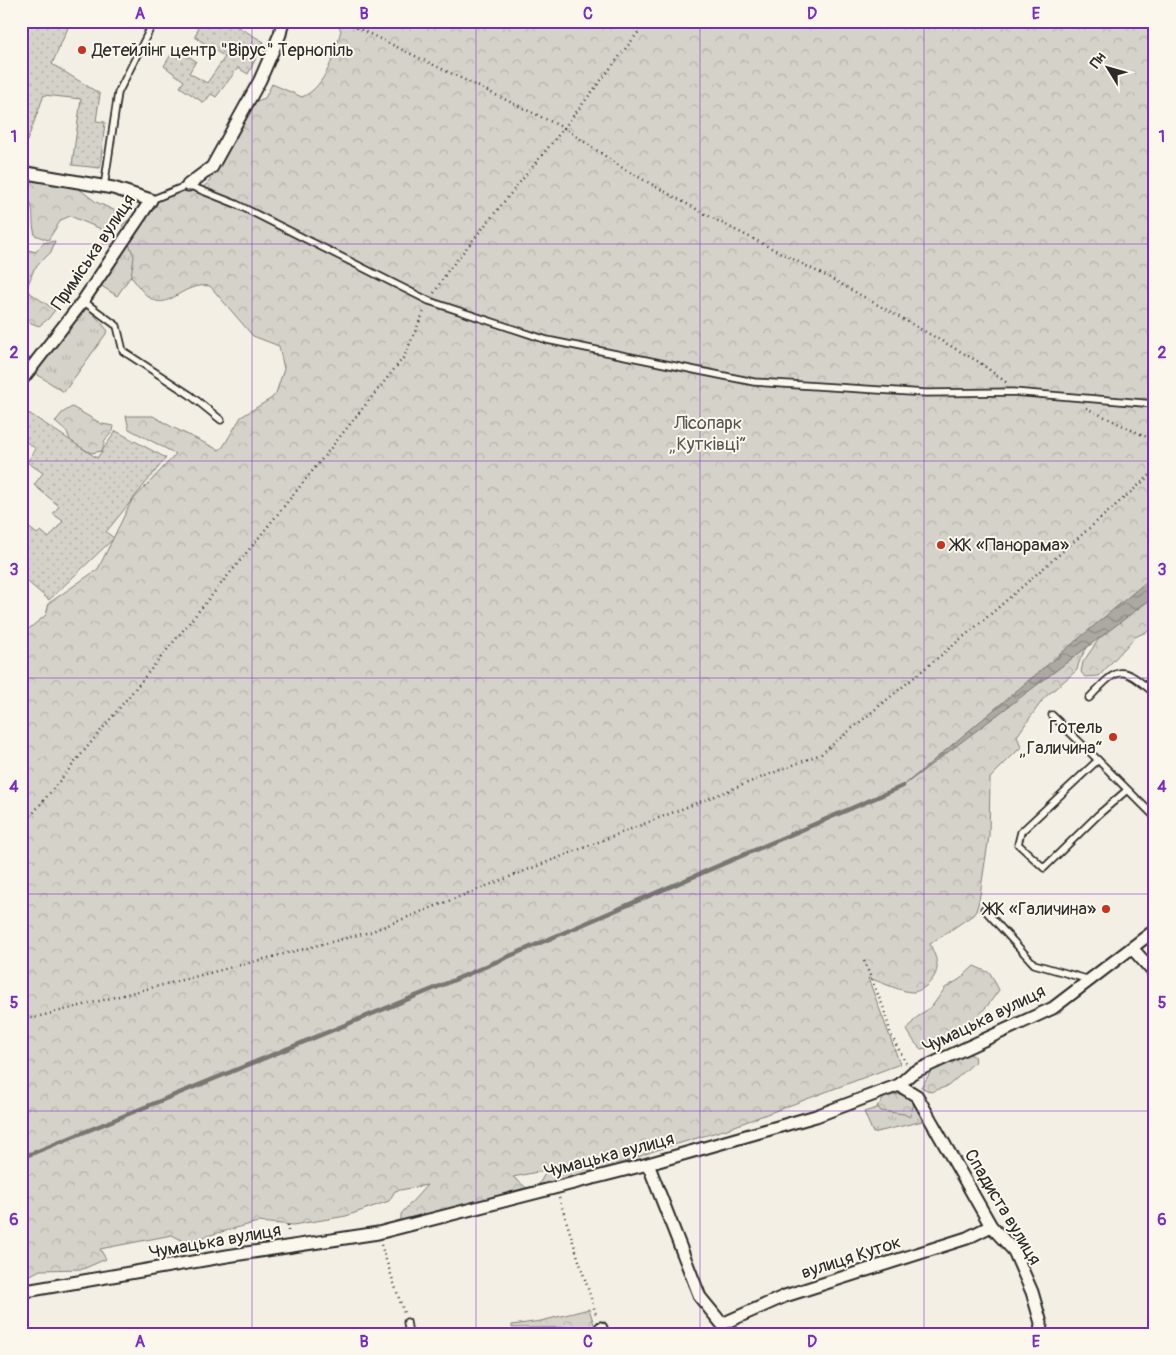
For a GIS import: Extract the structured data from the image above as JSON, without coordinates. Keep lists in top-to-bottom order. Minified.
{"streets":{"street":["Приміська вулиця","Чумацька вулиця","Спадиста вулиця","вулиця Куток"]},"crossings":[["Чумацька вулиця","Спадиста вулиця"],["Чумацька вулиця","вулиця Куток"],["Спадиста вулиця","вулиця Куток"]],"parks":["Лісопарк „Кутківці“"],"places":["Детейлінг центр \"Вірус\" Тернопіль","ЖК «Панорама»","Готель „Галичина“","ЖК «Галичина»"],"north":"top left","grid":{"columns":["A","B","C","D","E"],"rows":["1","2","3","4","5","6"]}}
